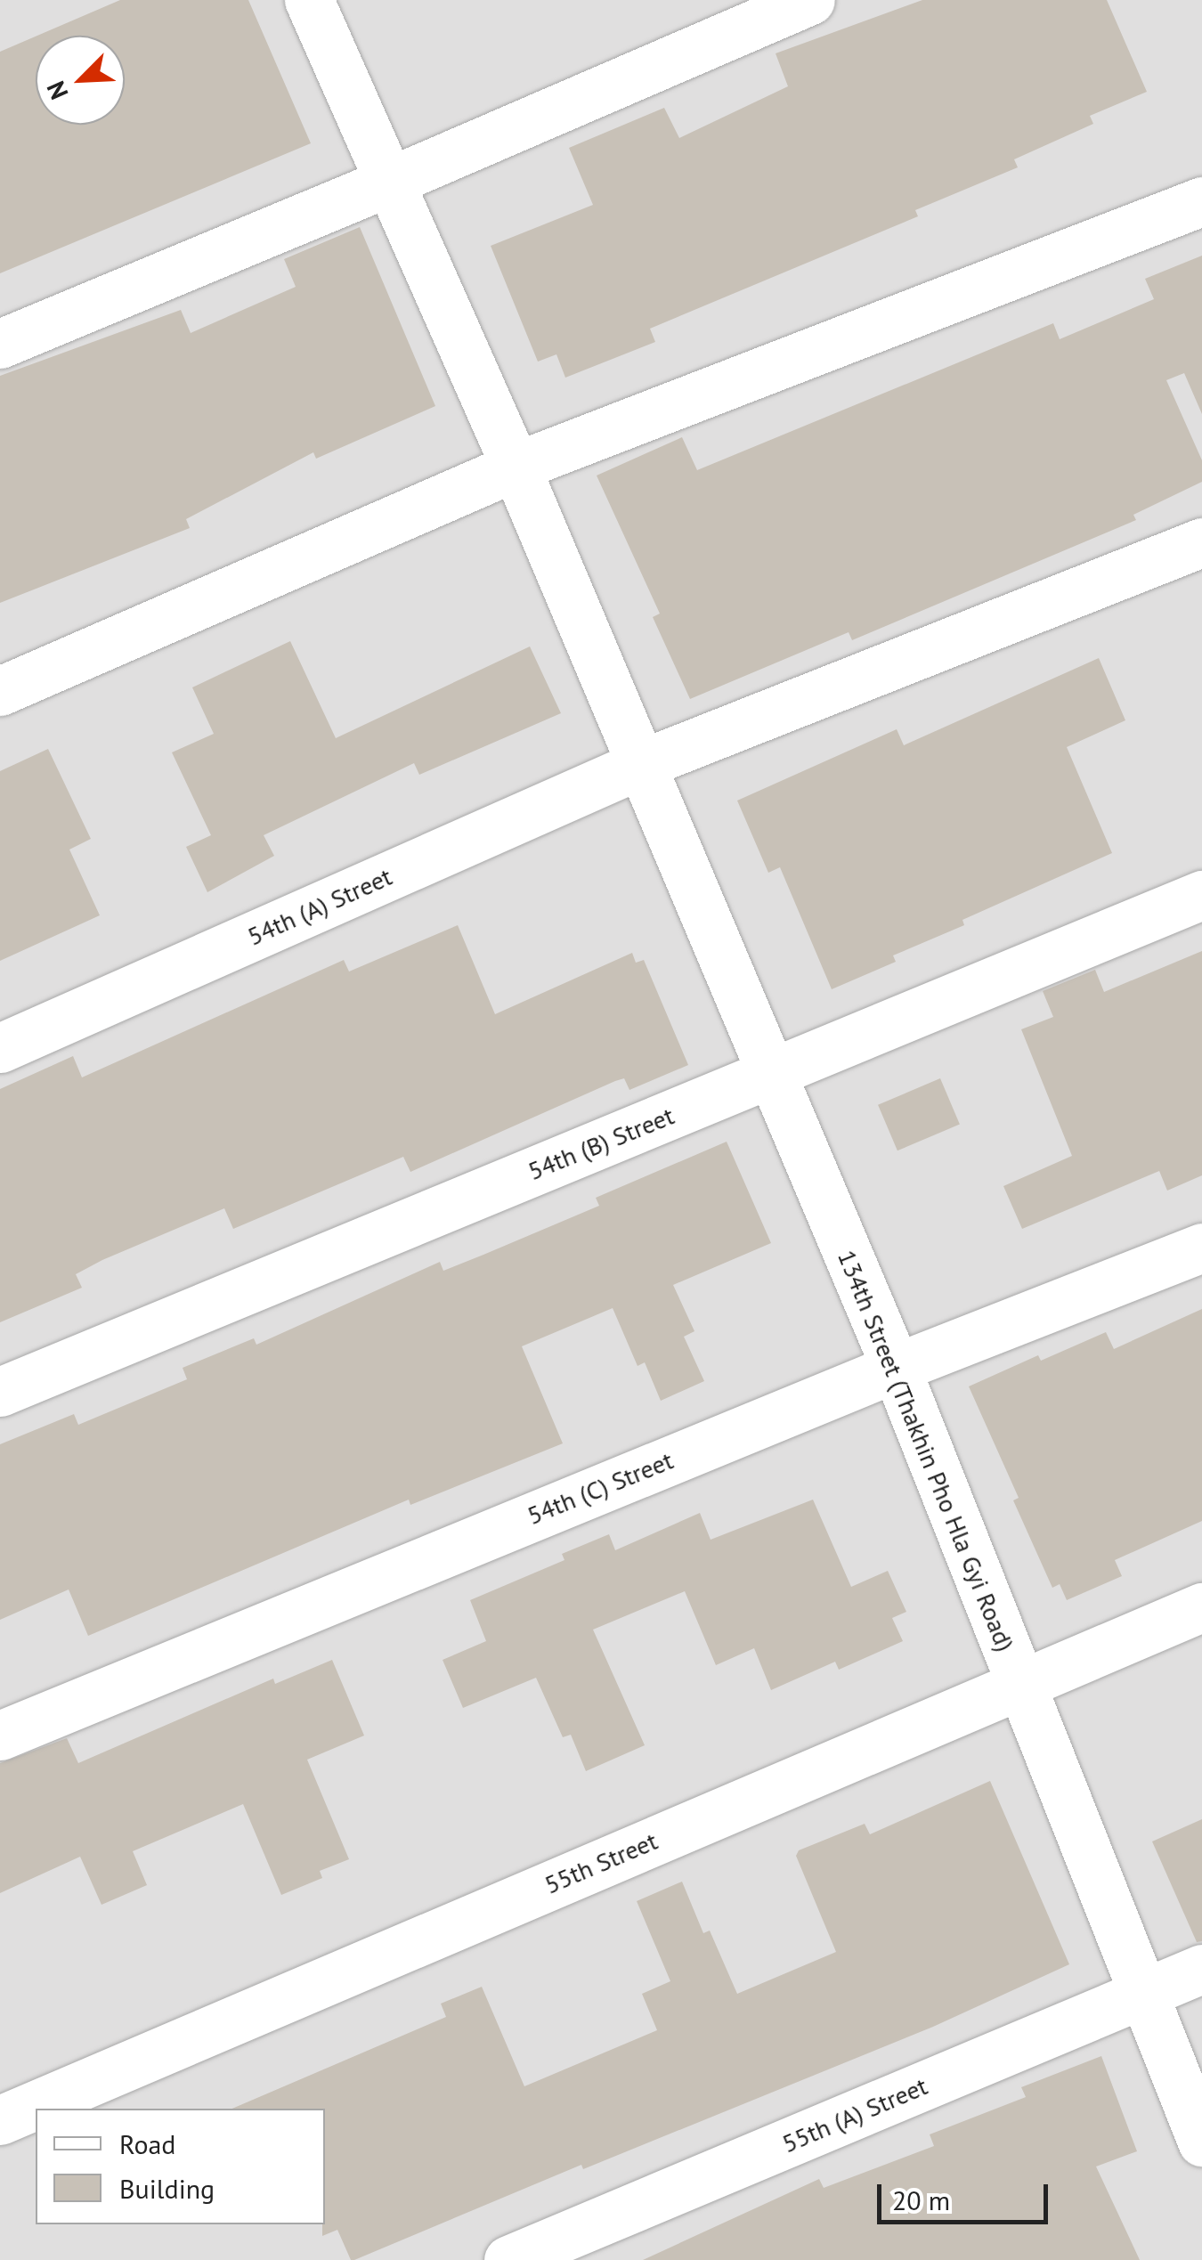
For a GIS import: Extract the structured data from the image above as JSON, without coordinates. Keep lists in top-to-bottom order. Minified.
{"streets":{"street":["54th (A) Street","54th (B) Street","134th Street (Thakhin Pho Hla Gyi Road)","54th (C) Street","55th Street","55th (A) Street"]},"crossings":[["54th (A) Street","134th Street (Thakhin Pho Hla Gyi Road)"],["54th (B) Street","134th Street (Thakhin Pho Hla Gyi Road)"],["134th Street (Thakhin Pho Hla Gyi Road)","54th (C) Street"],["134th Street (Thakhin Pho Hla Gyi Road)","55th Street"],["134th Street (Thakhin Pho Hla Gyi Road)","55th (A) Street"]],"legend":["Road","Building"],"scale_bar":"20 m","north":"bottom left"}
